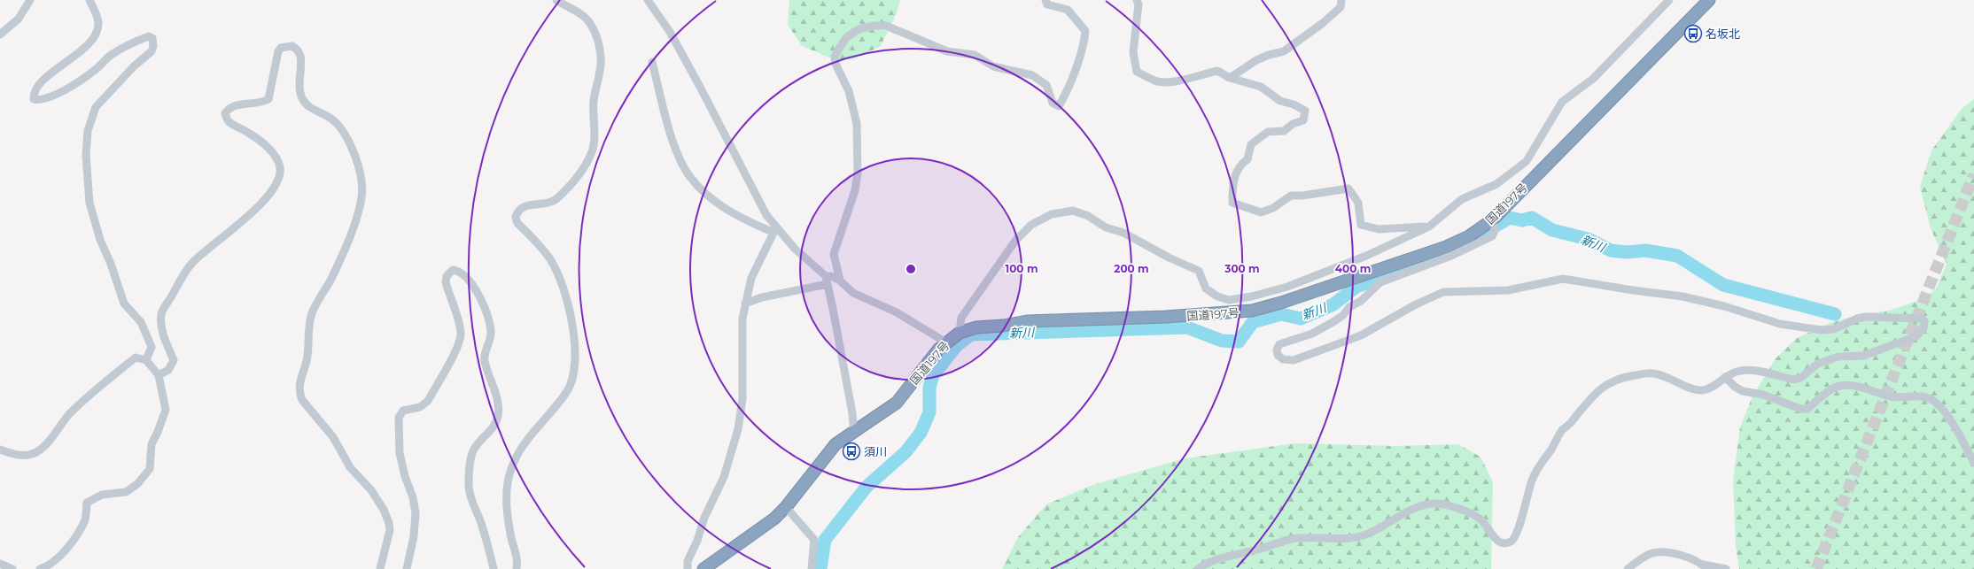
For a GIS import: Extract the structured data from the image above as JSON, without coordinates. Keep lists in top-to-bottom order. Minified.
{"streets":{"highway":["国道197号"]},"water":["新川"],"places":{"bus stop":["名坂北","須川"]},"rings":["100 m","200 m","300 m","400 m"]}
